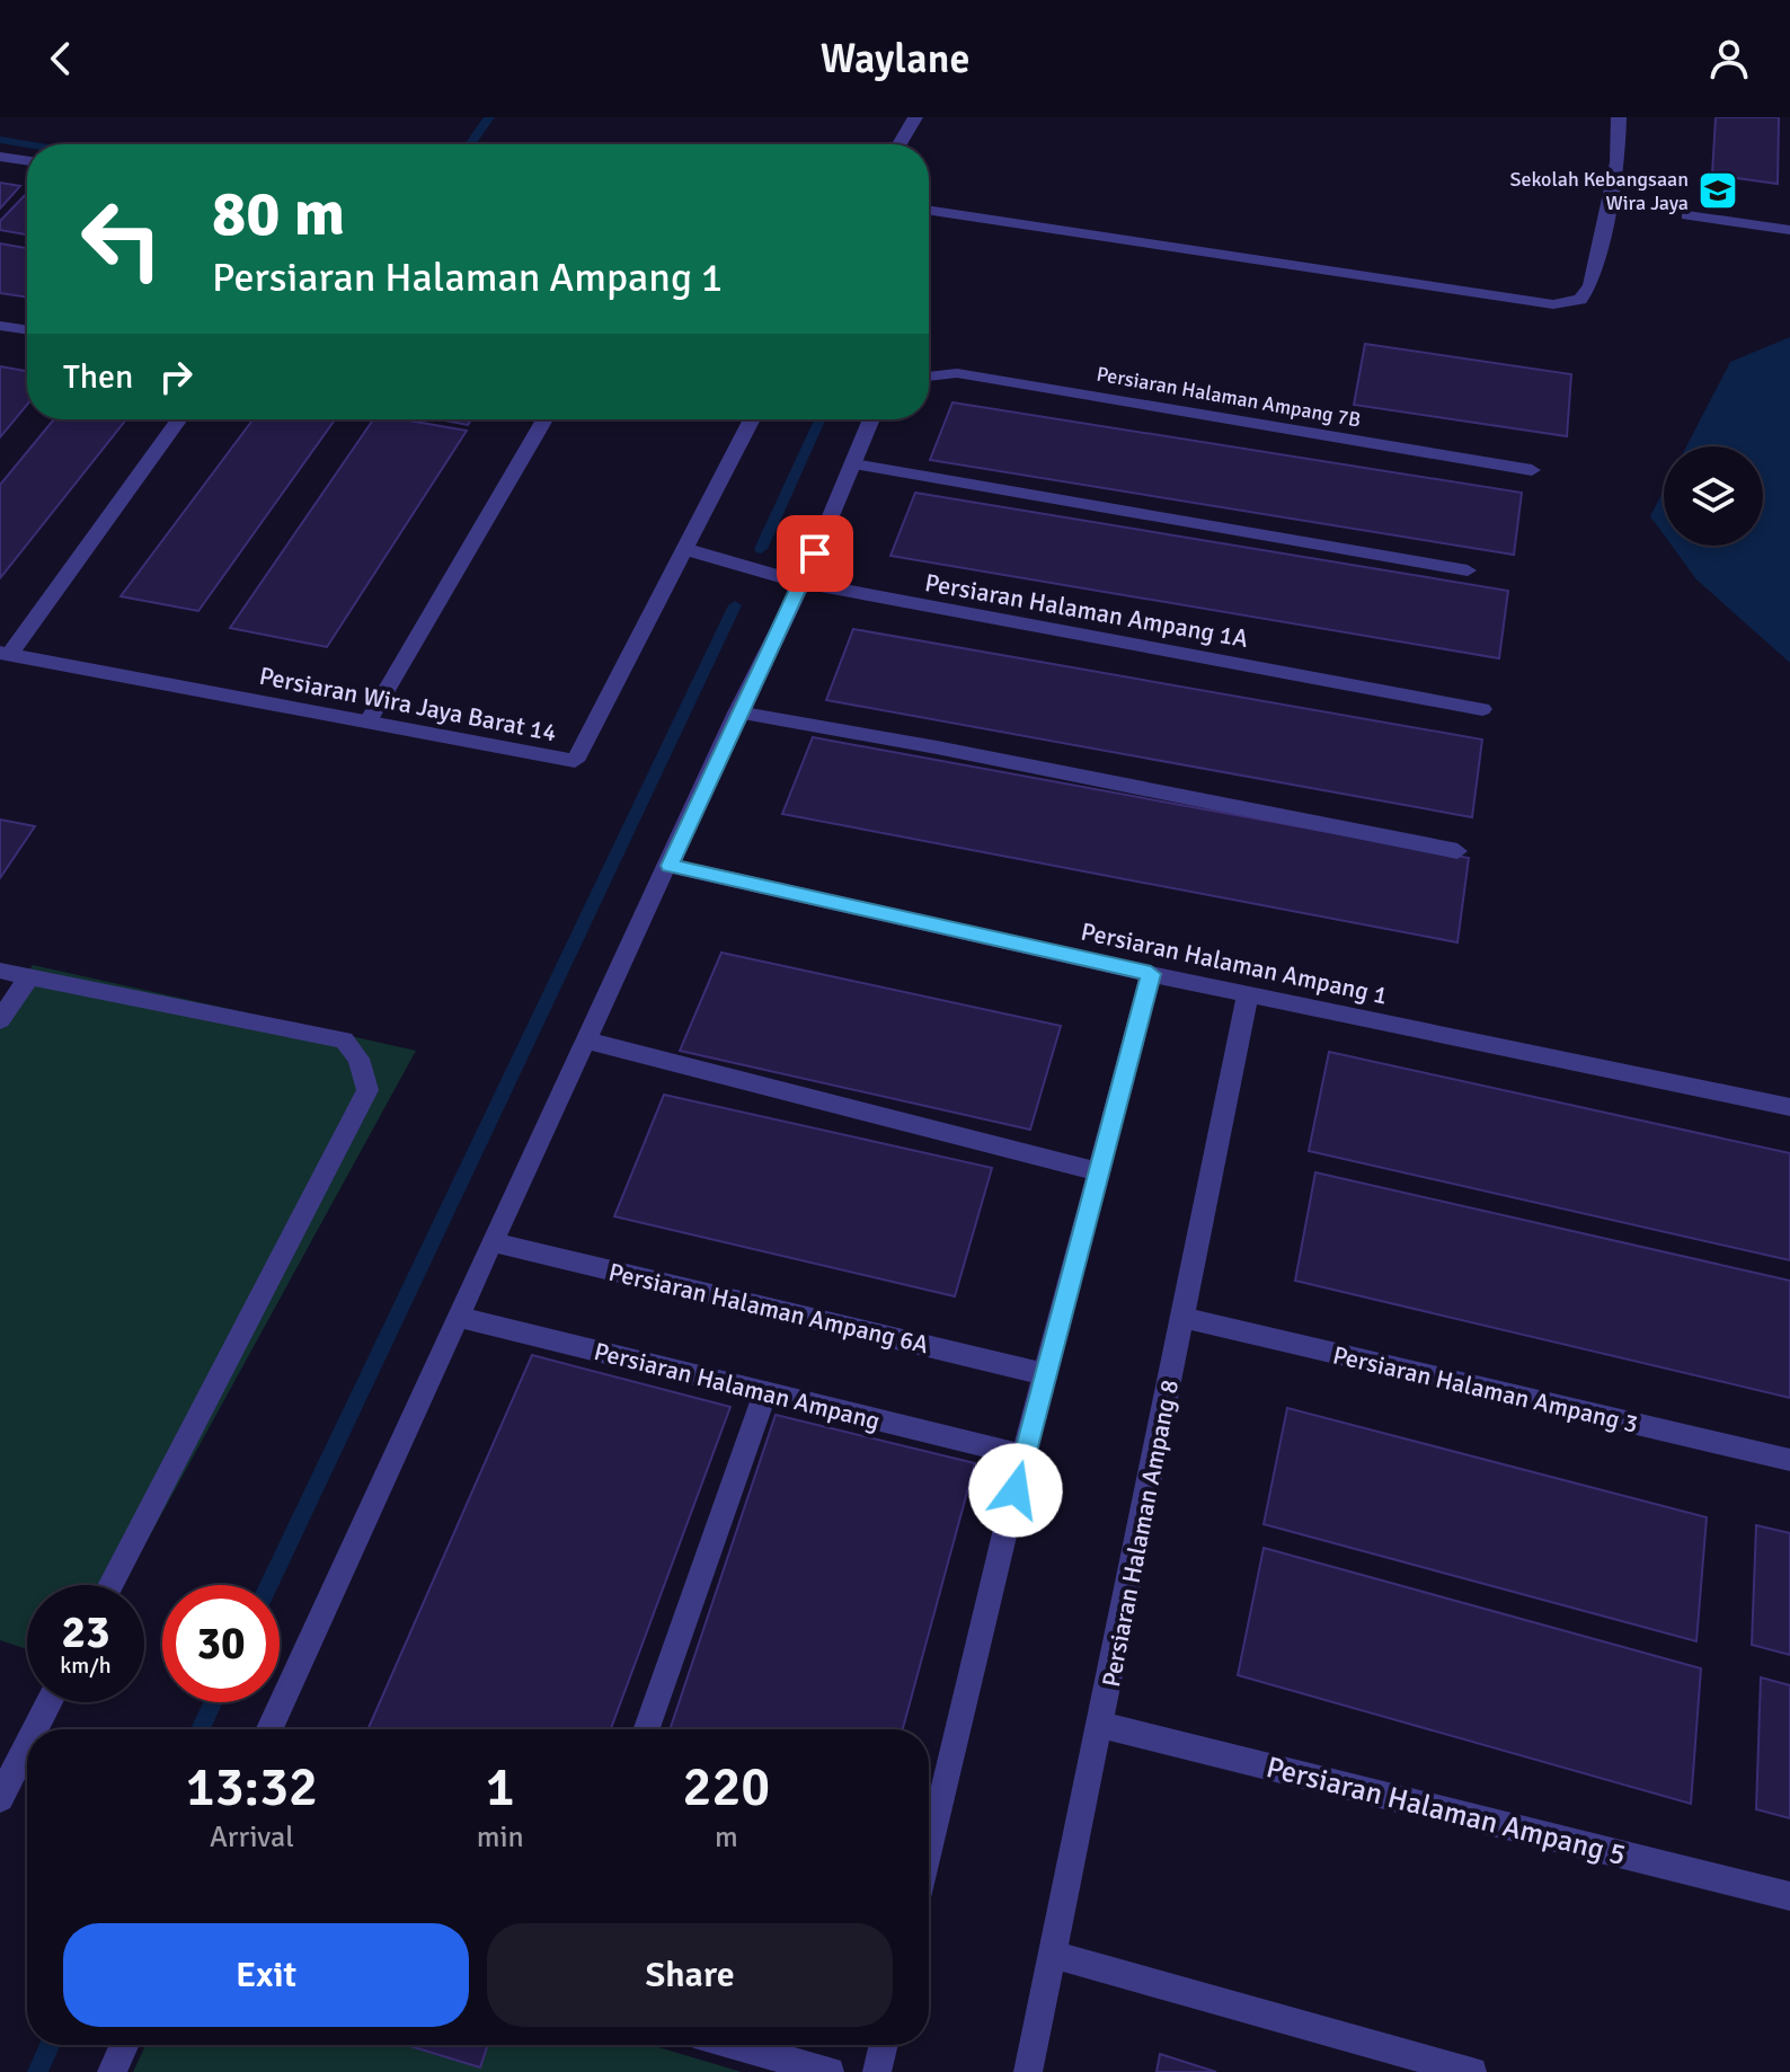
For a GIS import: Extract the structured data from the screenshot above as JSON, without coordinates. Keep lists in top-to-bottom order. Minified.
{"streets":{"street":["Persiaran Halaman Ampang 7B","Persiaran Halaman Ampang 1A","Persiaran Wira Jaya Barat 14","Persiaran Halaman Ampang 1","Persiaran Halaman Ampang 6A","Persiaran Halaman Ampang","Persiaran Halaman Ampang 3","Persiaran Halaman Ampang 8","Persiaran Halaman Ampang 5"]},"crossings":[["Persiaran Halaman Ampang 1A","Persiaran Wira Jaya Barat 14"],["Persiaran Halaman Ampang 1","Persiaran Halaman Ampang 8"],["Persiaran Halaman Ampang 3","Persiaran Halaman Ampang 8"],["Persiaran Halaman Ampang 8","Persiaran Halaman Ampang 5"]],"places":{"school or university":["Sekolah Kebangsaan Wira Jaya"]},"page":{"header":"Waylane","turn":["80 m","Persiaran Halaman Ampang 1"],"then":"Then","speed":"23 km/h","limit":"30","eta":["13:32","Arrival","1","min","220","m"],"buttons":["Exit","Share"]}}
